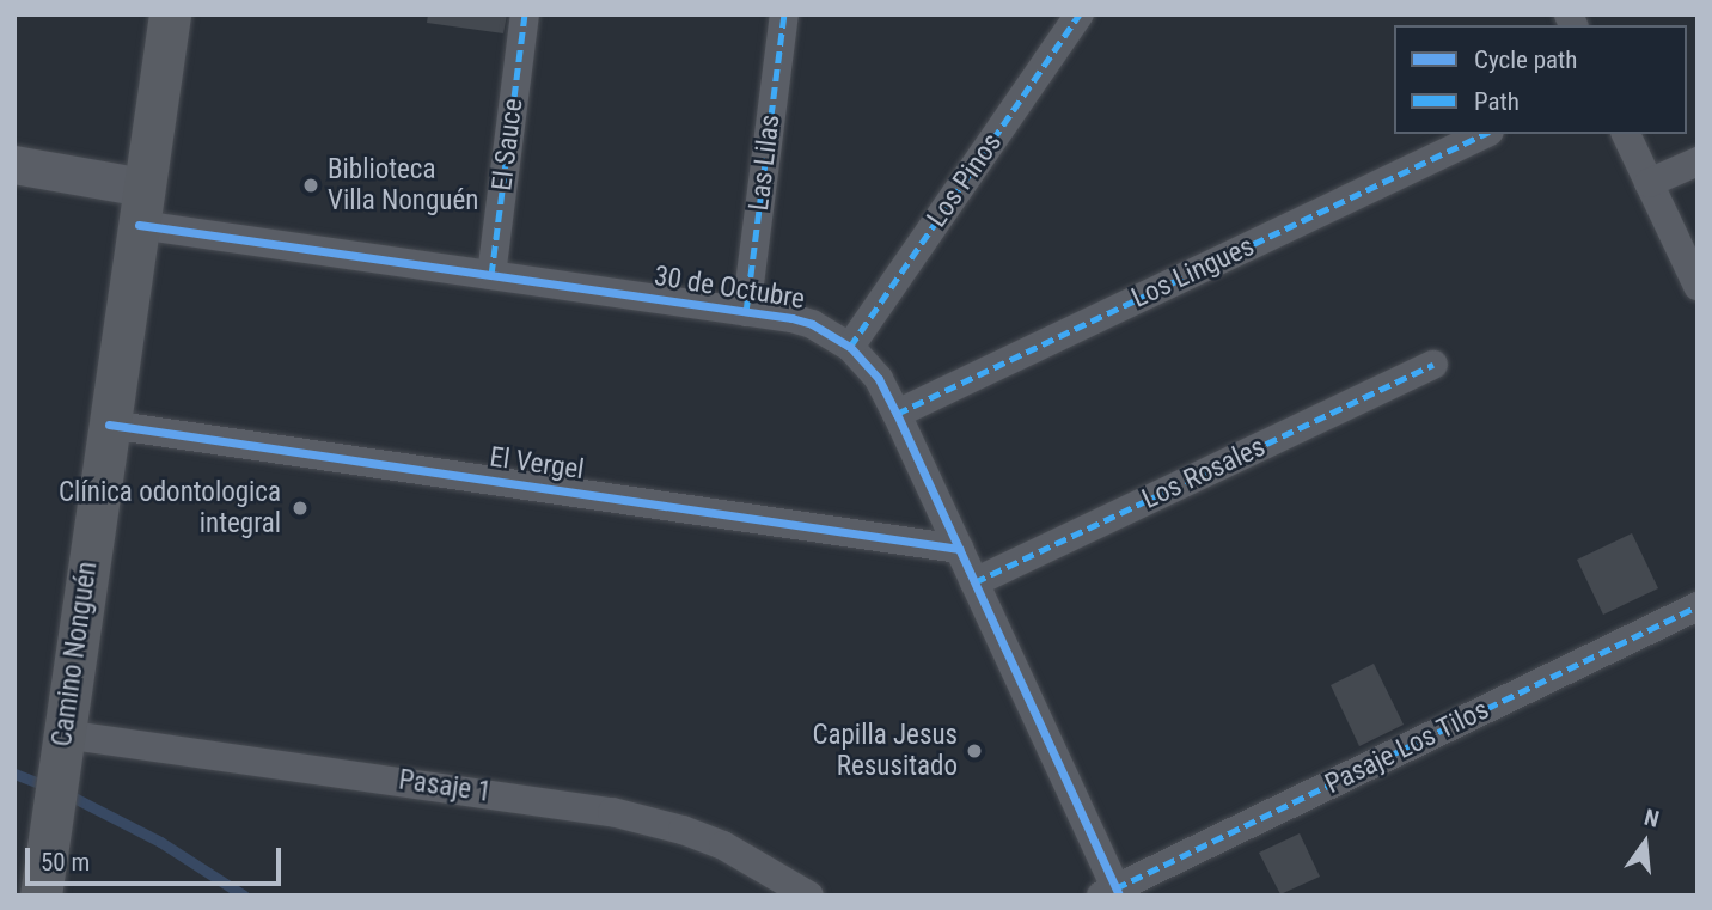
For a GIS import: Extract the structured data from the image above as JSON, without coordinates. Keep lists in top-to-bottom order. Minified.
{"streets":{"main road":["Camino Nonguén"],"street":["El Sauce","Las Lilas","Los Pinos","Los Lingues","30 de Octubre","El Vergel","Los Rosales","Pasaje Los Tilos","Pasaje 1"]},"crossings":[["El Sauce","30 de Octubre"],["Las Lilas","30 de Octubre"],["Los Pinos","30 de Octubre"],["Los Lingues","30 de Octubre"],["30 de Octubre","El Vergel"],["30 de Octubre","Los Rosales"],["30 de Octubre","Camino Nonguén"],["30 de Octubre","Pasaje Los Tilos"],["El Vergel","Camino Nonguén"],["Camino Nonguén","Pasaje 1"]],"places":["Biblioteca Villa Nonguén","Clínica odontologica integral","Capilla Jesus Resusitado"],"legend":["Cycle path","Path"],"scale_bar":"50 m","north":"top"}
